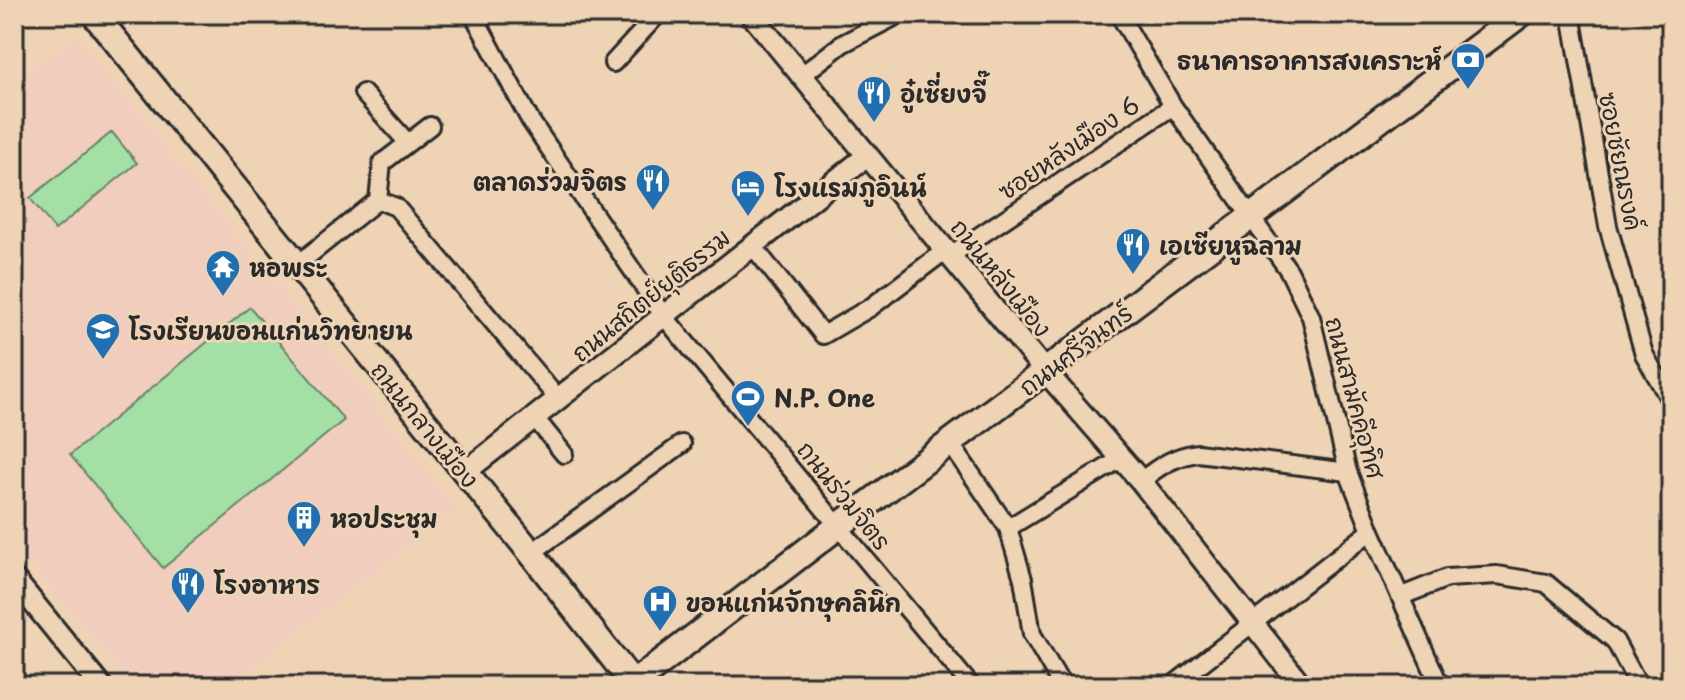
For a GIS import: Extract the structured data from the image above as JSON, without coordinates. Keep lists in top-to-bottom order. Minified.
{"streets":{"main road":["ถนนศรีจันทร์","ถนนกลางเมือง"],"street":["ซอยหลังเมือง 6","ซอยชัยณรงค์","ถนนหลังเมือง","ถนนสถิตย์ยุติธรรม","ถนนสามัคคีอุทิศ","ถนนร่วมจิตร"]},"crossings":[["ซอยหลังเมือง 6","ถนนหลังเมือง"],["ซอยหลังเมือง 6","ถนนสถิตย์ยุติธรรม"],["ซอยหลังเมือง 6","ถนนสามัคคีอุทิศ"],["ถนนหลังเมือง","ถนนสถิตย์ยุติธรรม"],["ถนนหลังเมือง","ถนนศรีจันทร์"],["ถนนสถิตย์ยุติธรรม","ถนนกลางเมือง"],["ถนนสถิตย์ยุติธรรม","ถนนร่วมจิตร"],["ถนนศรีจันทร์","ถนนสามัคคีอุทิศ"],["ถนนศรีจันทร์","ถนนกลางเมือง"],["ถนนศรีจันทร์","ถนนร่วมจิตร"]],"places":{"bank":["ธนาคารอาคารสงเคราะห์"],"restaurant":["อู๋เซี่ยงจี๊","ตลาดร่วมจิตร","เอเซียหูฉลาม","โรงอาหาร"],"hotel":["โรงแรมภูอินน์"],"temple":["หอพระ"],"school or university":["โรงเรียนขอนแก่นวิทยายน"],"sports":["N.P. One"],"building":["หอประชุม"],"hospital":["ขอนแก่นจักษุคลินิก"]}}
